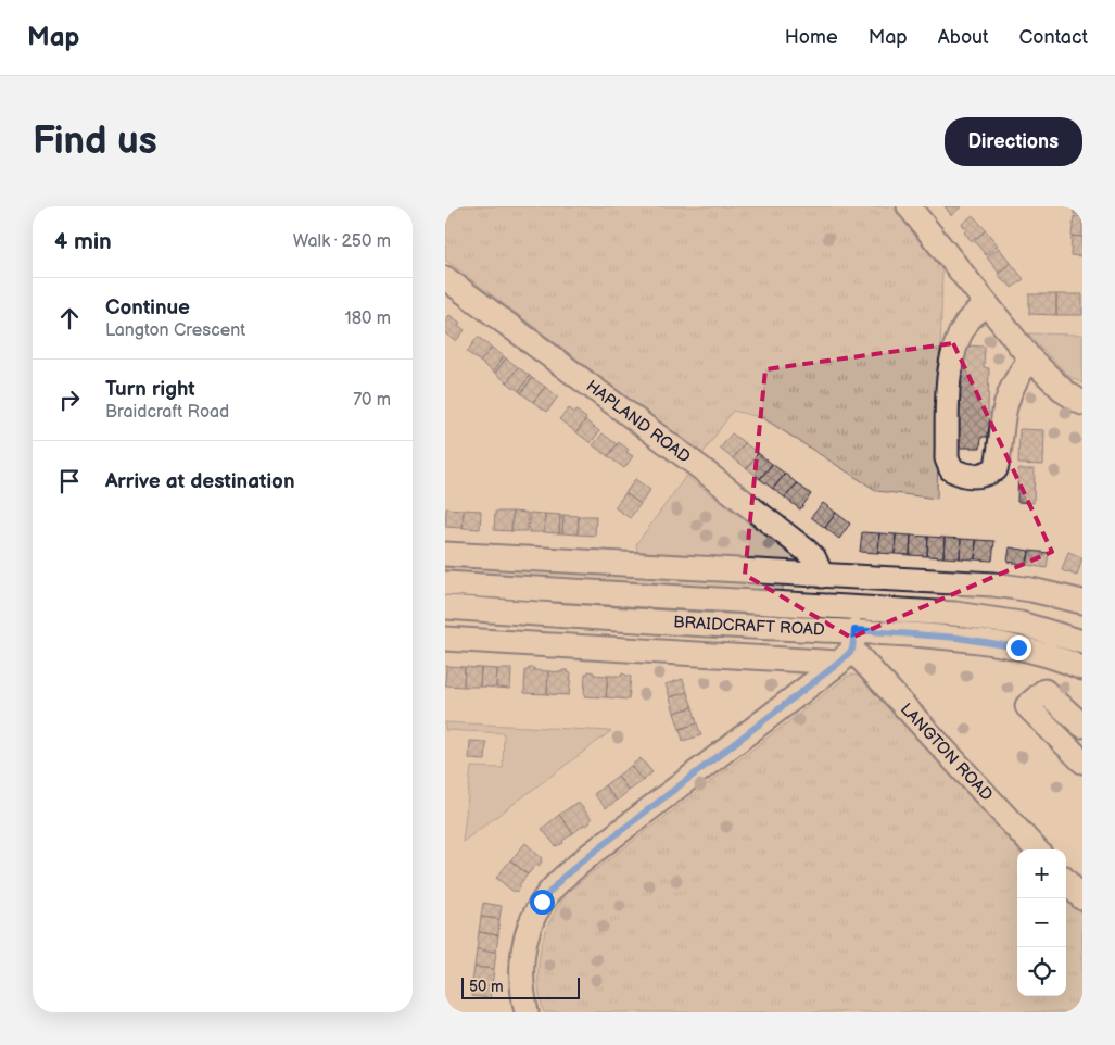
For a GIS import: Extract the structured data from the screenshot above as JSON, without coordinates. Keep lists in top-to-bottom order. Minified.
{"streets":{"street":["HAPLAND ROAD","BRAIDCRAFT ROAD","LANGTON ROAD"]},"crossings":[["BRAIDCRAFT ROAD","LANGTON ROAD"]],"scale_bar":"50 m","page":{"header":"Map","nav":["Home","Map","About","Contact"],"buttons":"Directions","title":"Find us","heading":["4 min","Walk · 250 m"],"list":[["Continue","Langton Crescent","180 m"],["Turn right","Braidcraft Road","70 m"],"Arrive at destination"],"map_buttons":["+","−"],"scale":"50 m"}}
